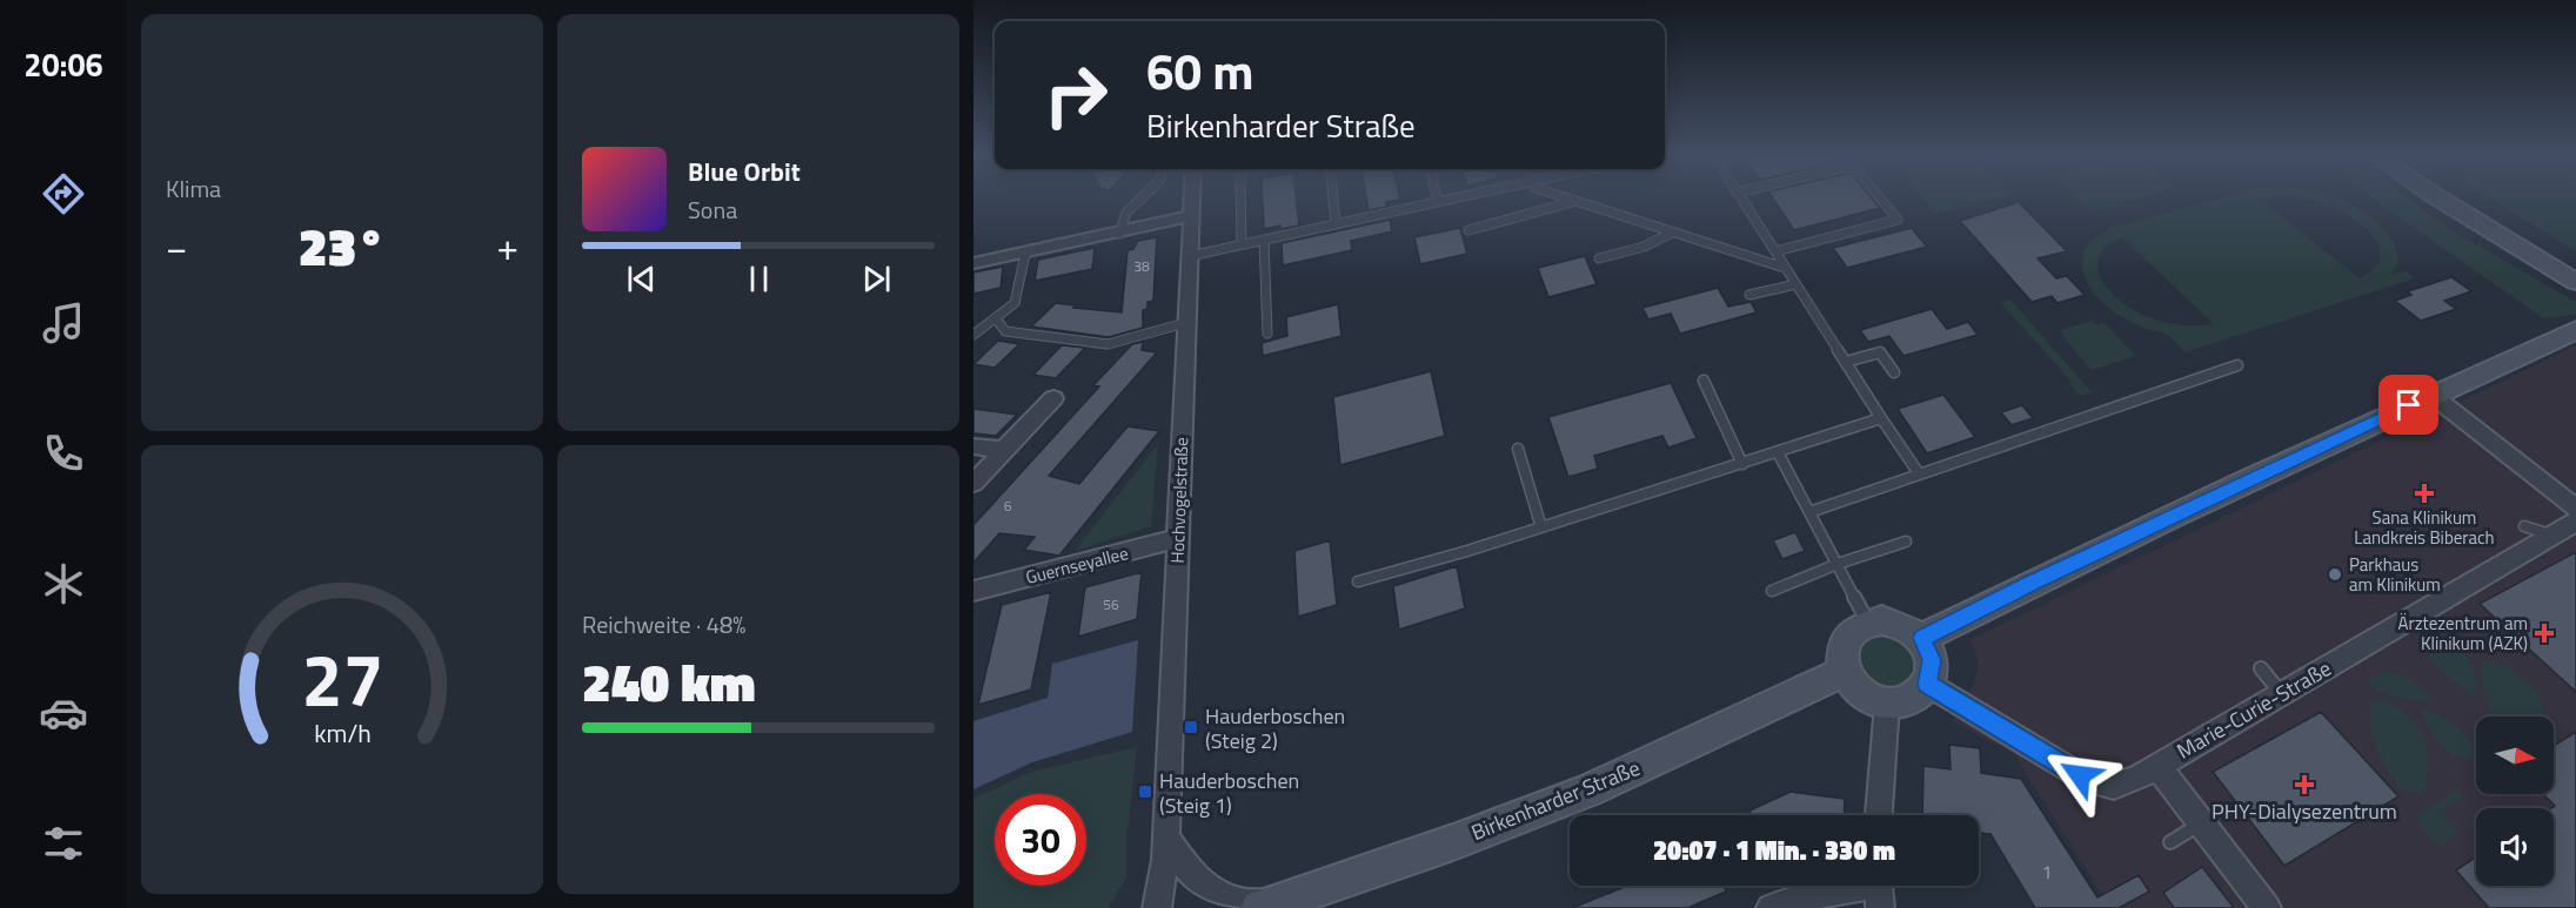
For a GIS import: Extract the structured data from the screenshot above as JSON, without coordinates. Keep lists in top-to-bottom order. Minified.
{"streets":{"main road":["Birkenharder Straße"],"street":["Hochvogelstraße","Guernseyallee","Marie-Curie-Straße"]},"crossings":[["Hochvogelstraße","Guernseyallee"],["Marie-Curie-Straße","Birkenharder Straße"]],"places":{"health":["Sana Klinikum Landkreis Biberach","Ärztezentrum am Klinikum (AZK)","PHY-Dialysezentrum"],"other":["Parkhaus am Klinikum"],"transit":["Hauderboschen (Steig 2)","Hauderboschen (Steig 1)"]},"house_numbers":["38","6","56","1"],"north":"right","page":{"tabs":"20:06","tile":["Klima",["Reichweite · 48%","240 km"]],"turn":["60 m","Birkenharder Straße"],"song":["Blue Orbit","Sona"],"heat":["−","23°","+"],"limit":"30","trip":"20:07 · 1 Min. · 330 m","gauge":["27","km/h"]}}
